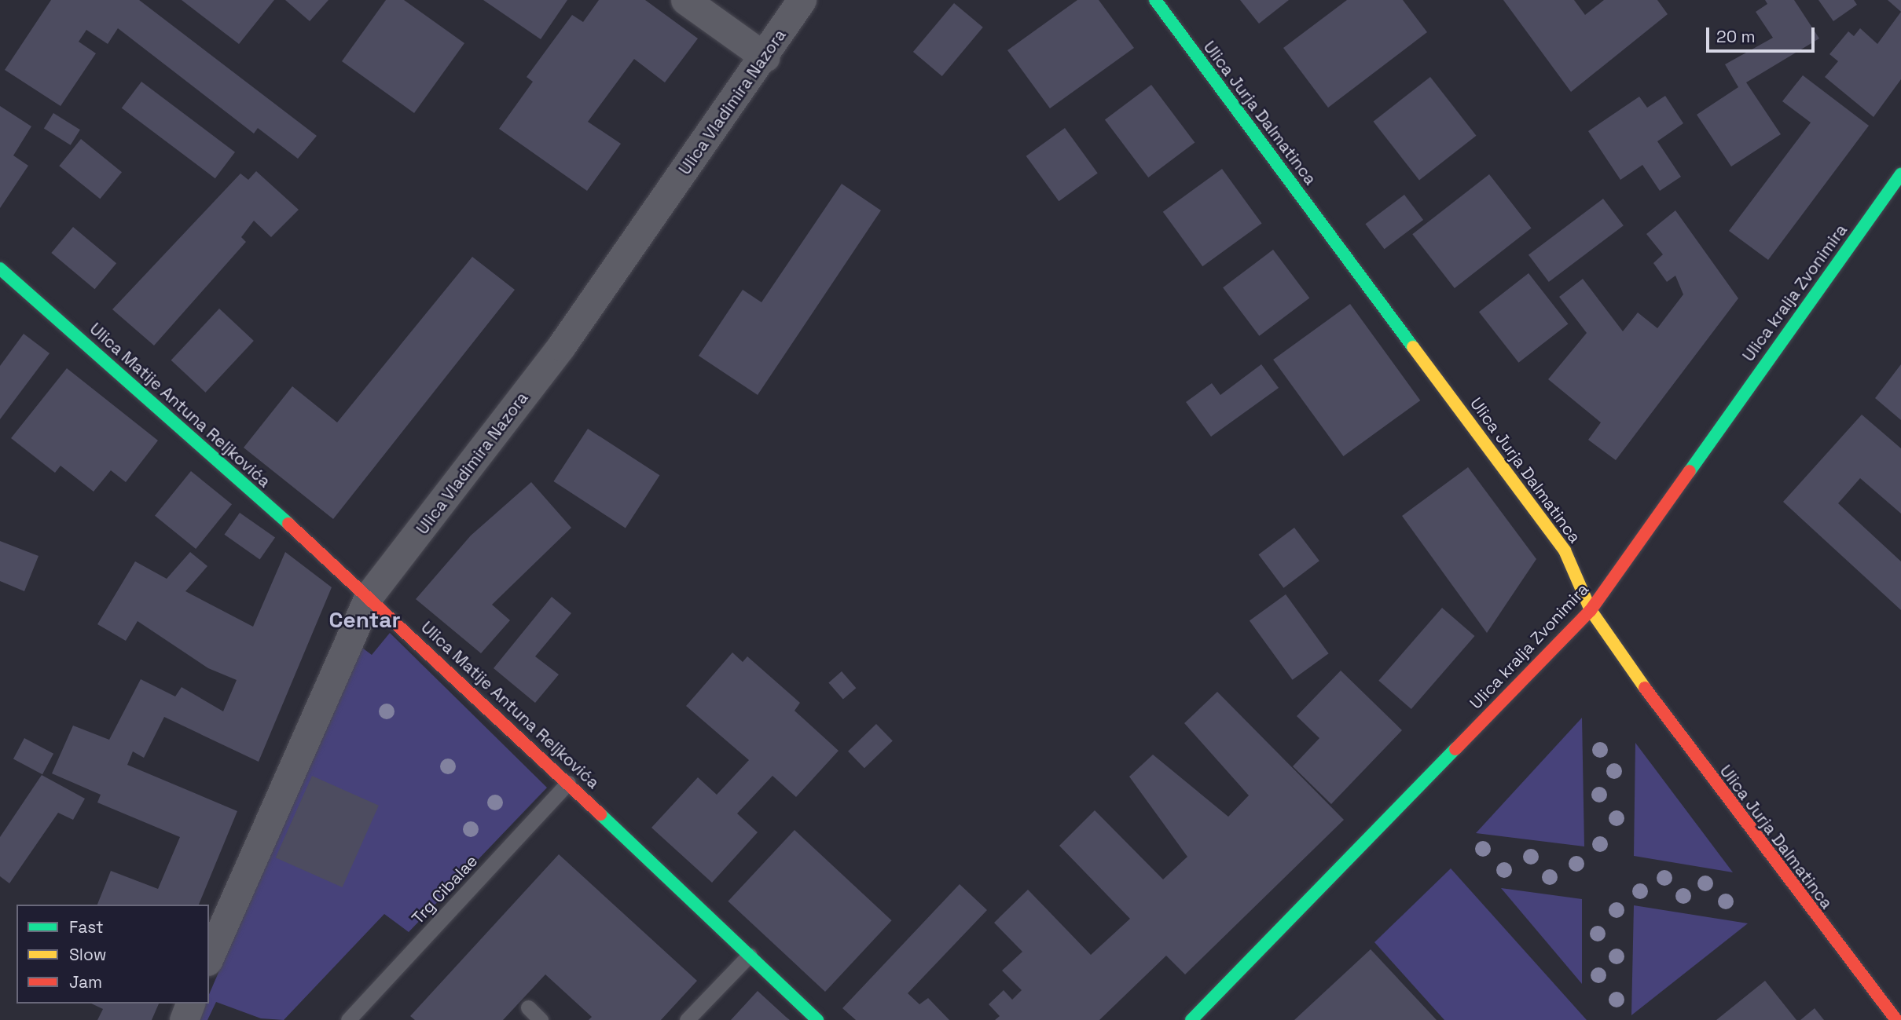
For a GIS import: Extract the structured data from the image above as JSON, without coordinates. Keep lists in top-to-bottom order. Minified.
{"streets":{"street":["Ulica Vladimira Nazora","Ulica Jurja Dalmatinca","Ulica kralja Zvonimira","Ulica Matije Antuna Reljkovića"],"lane":["Trg Cibalae"]},"crossings":[["Ulica Vladimira Nazora","Ulica Matije Antuna Reljkovića"],["Ulica Jurja Dalmatinca","Ulica kralja Zvonimira"],["Ulica Matije Antuna Reljkovića","Trg Cibalae"]],"districts":["Centar"],"legend":["Fast","Slow","Jam"],"scale_bar":"20 m"}
